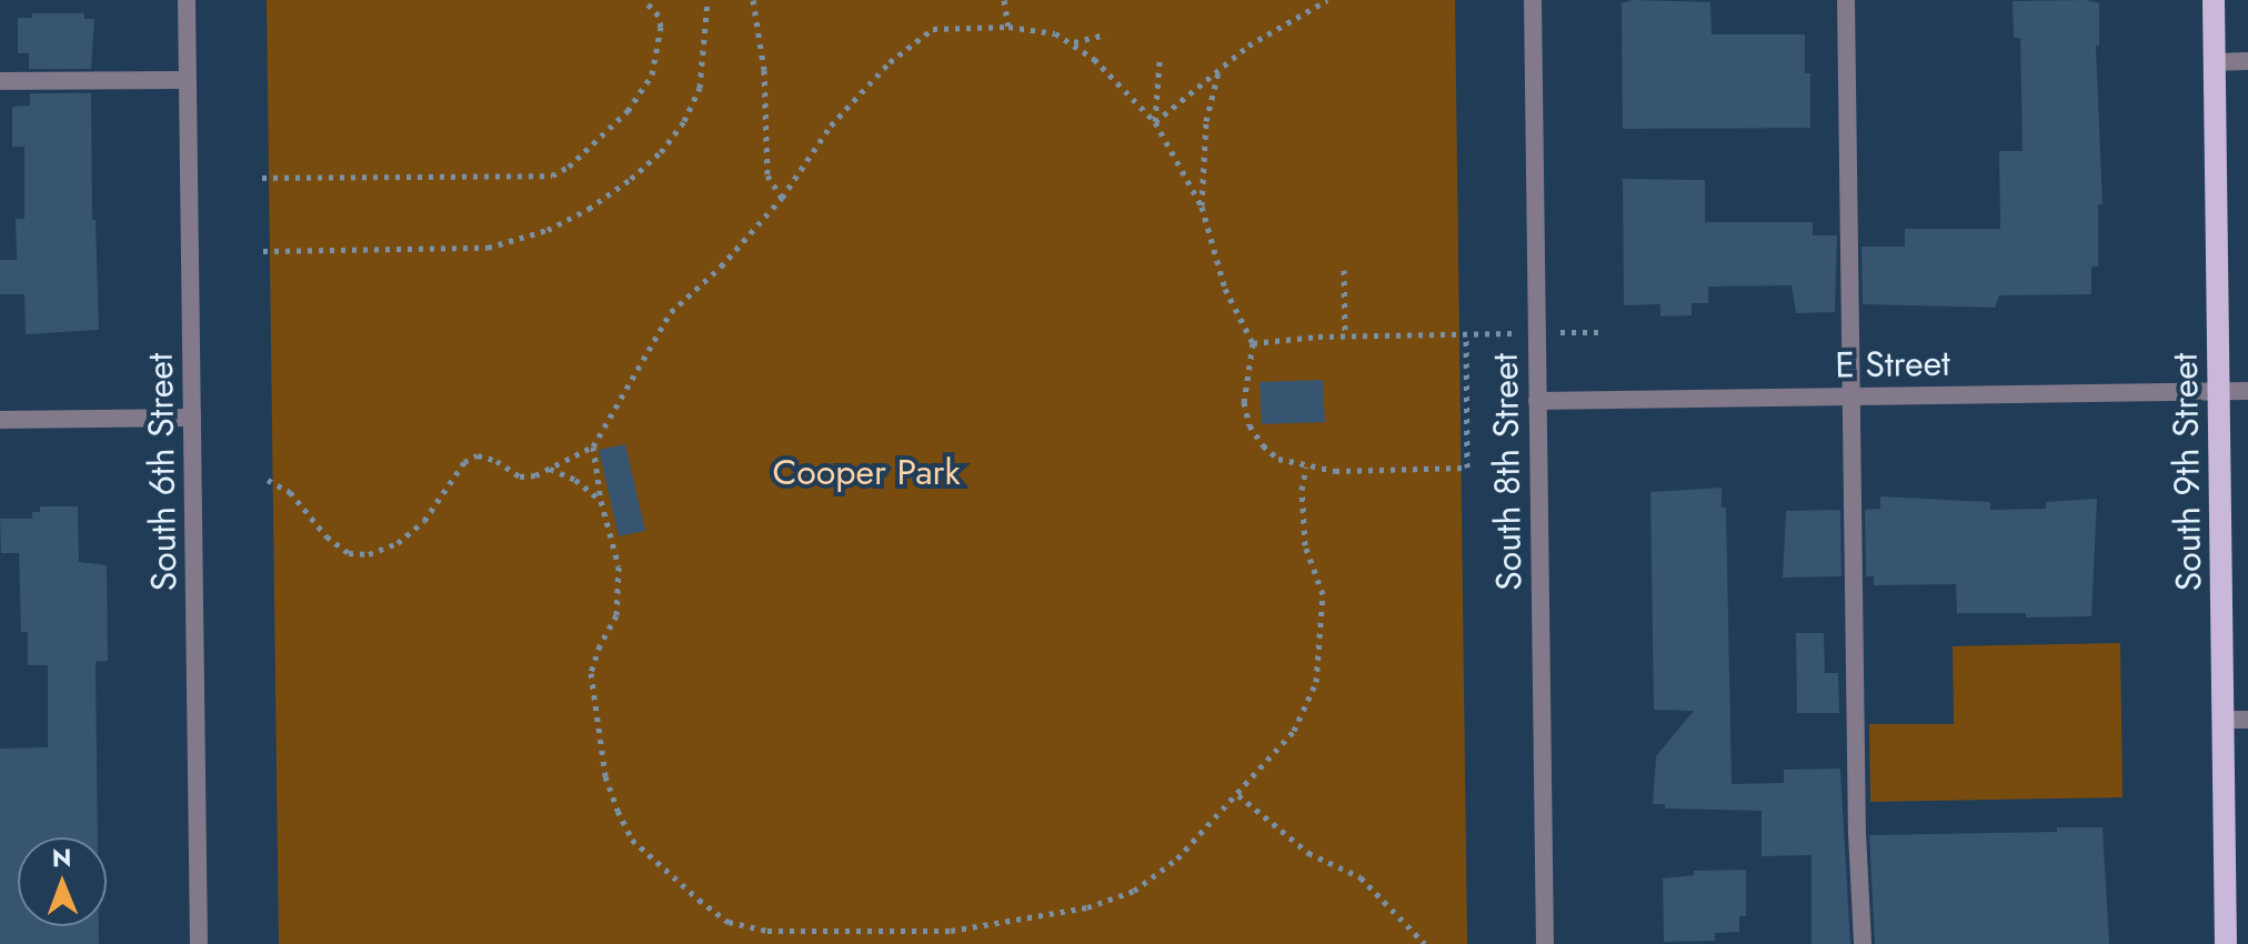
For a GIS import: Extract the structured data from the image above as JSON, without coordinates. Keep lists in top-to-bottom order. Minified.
{"streets":{"main road":["South 9th Street"],"street":["E Street","South 6th Street","South 8th Street"]},"crossings":[["E Street","South 8th Street"],["E Street","South 9th Street"]],"parks":["Cooper Park"],"north":"top"}
